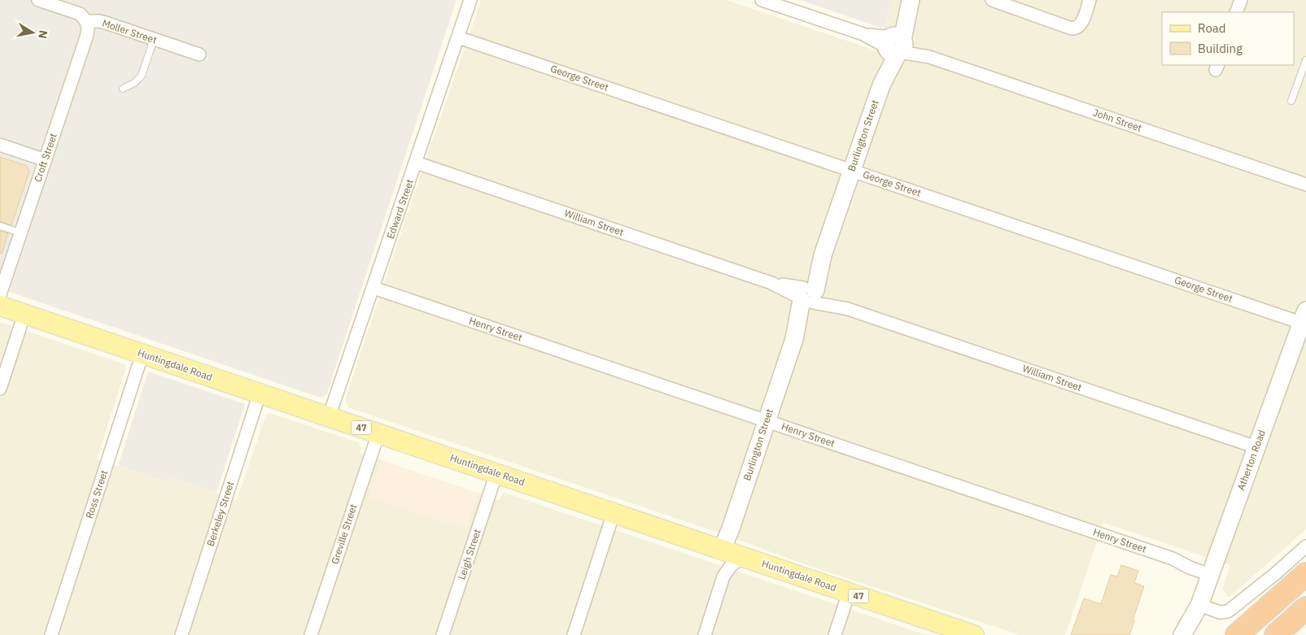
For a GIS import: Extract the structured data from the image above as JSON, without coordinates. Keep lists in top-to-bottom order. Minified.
{"streets":{"main road":["Huntingdale Road","47"],"street":["Moller Street","George Street","John Street","Burlington Street","Croft Street","Edward Street","William Street","Henry Street","Atherton Road","Ross Street","Berkeley Street","Greville Street","Leigh Street"]},"crossings":[["Moller Street","Croft Street"],["George Street","Burlington Street"],["George Street","Edward Street"],["George Street","Atherton Road"],["John Street","Burlington Street"],["Burlington Street","William Street"],["Burlington Street","Henry Street"],["Burlington Street","Huntingdale Road"],["Edward Street","William Street"],["Edward Street","Henry Street"],["Edward Street","Huntingdale Road"],["William Street","Atherton Road"],["Henry Street","Atherton Road"],["Huntingdale Road","Ross Street"],["Huntingdale Road","Berkeley Street"],["Huntingdale Road","Greville Street"],["Huntingdale Road","Leigh Street"]],"legend":["Road","Building"],"north":"right"}
